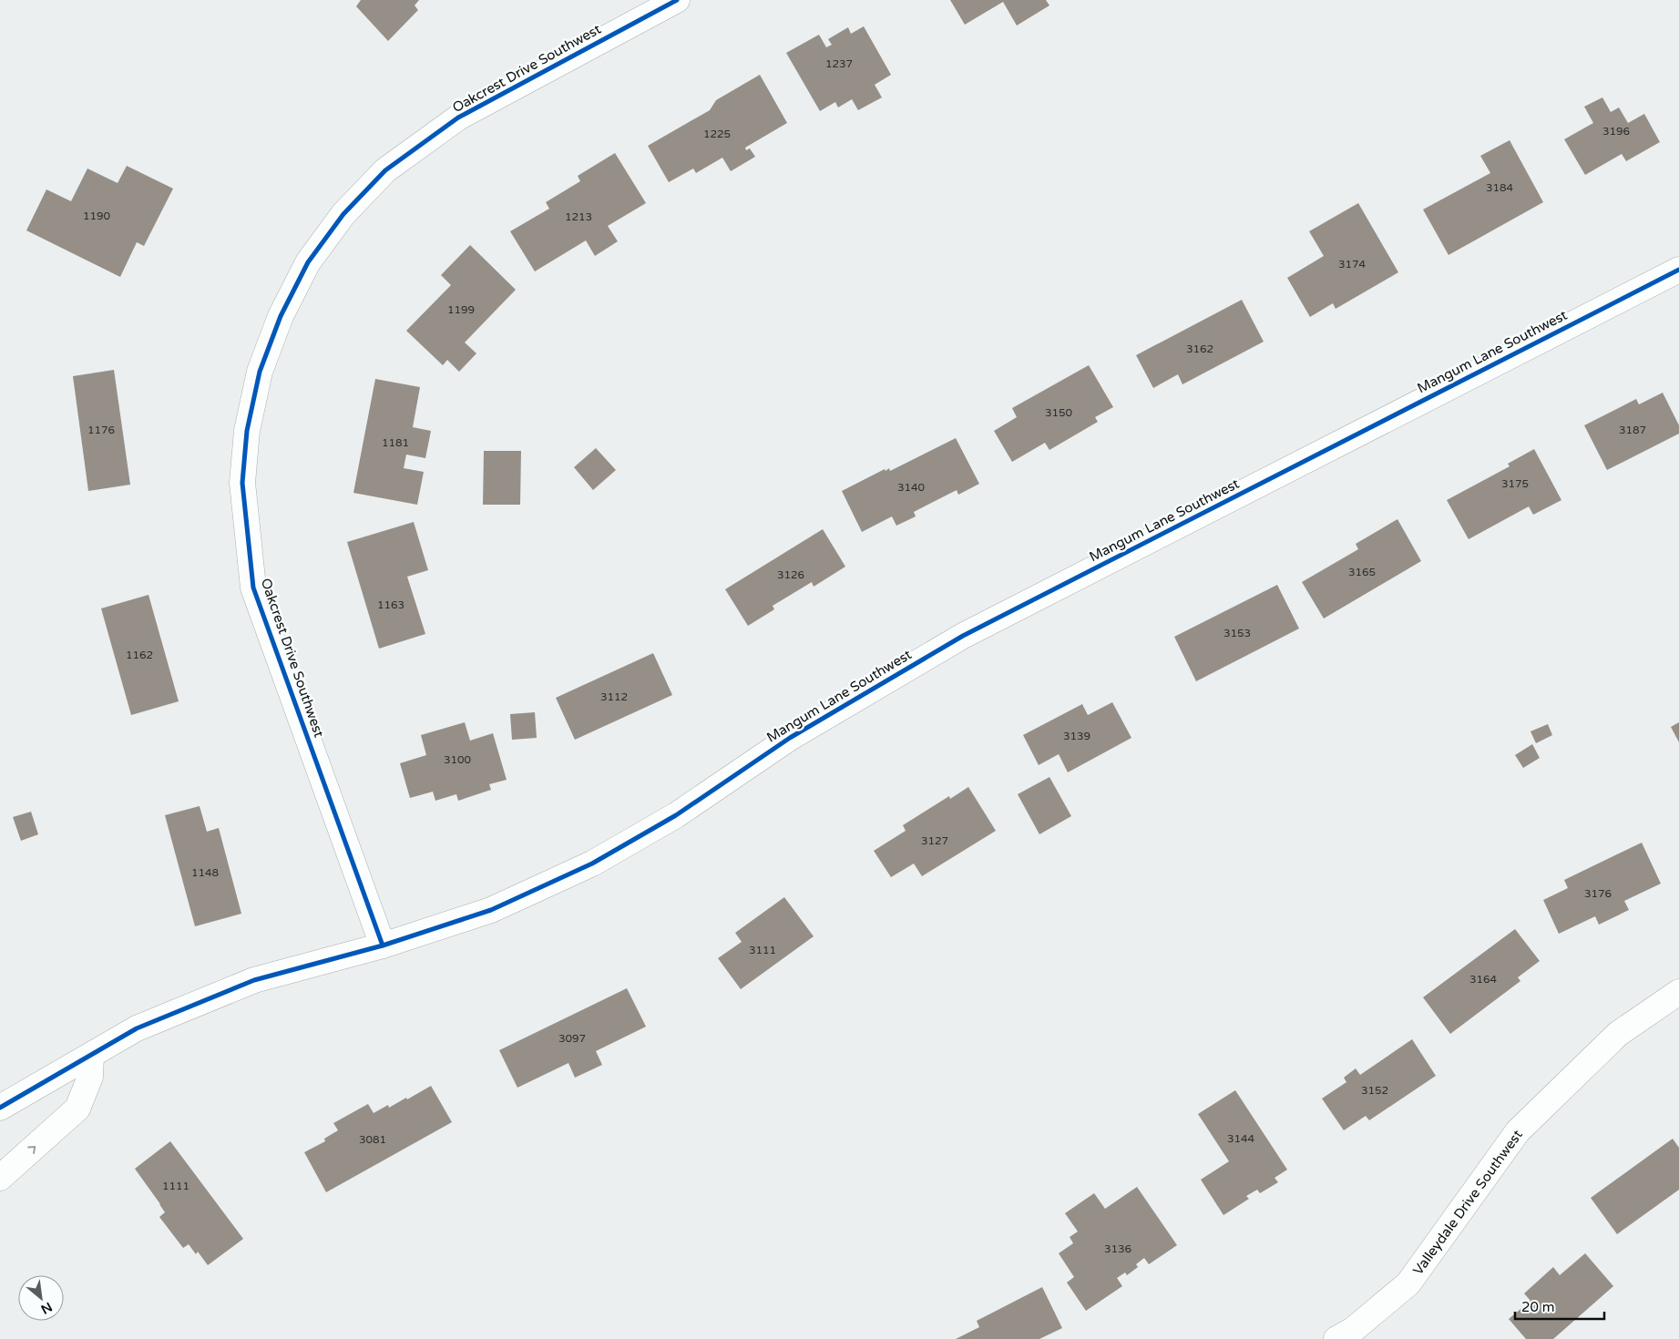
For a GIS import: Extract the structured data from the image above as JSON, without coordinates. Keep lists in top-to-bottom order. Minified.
{"streets":{"street":["Oakcrest Drive Southwest","Mangum Lane Southwest","Valleydale Drive Southwest"]},"crossings":[["Oakcrest Drive Southwest","Mangum Lane Southwest"]],"house_numbers":["1237","3196","1225","3184","1190","1213","3174","1199","3162","3150","1176","3187","1181","3175","3140","3165","3126","1163","3153","1162","3112","3139","3100","3127","1148","3176","3111","3164","3097","3152","3144","3081","1111","3136"],"scale_bar":"20 m","north":"bottom right"}
